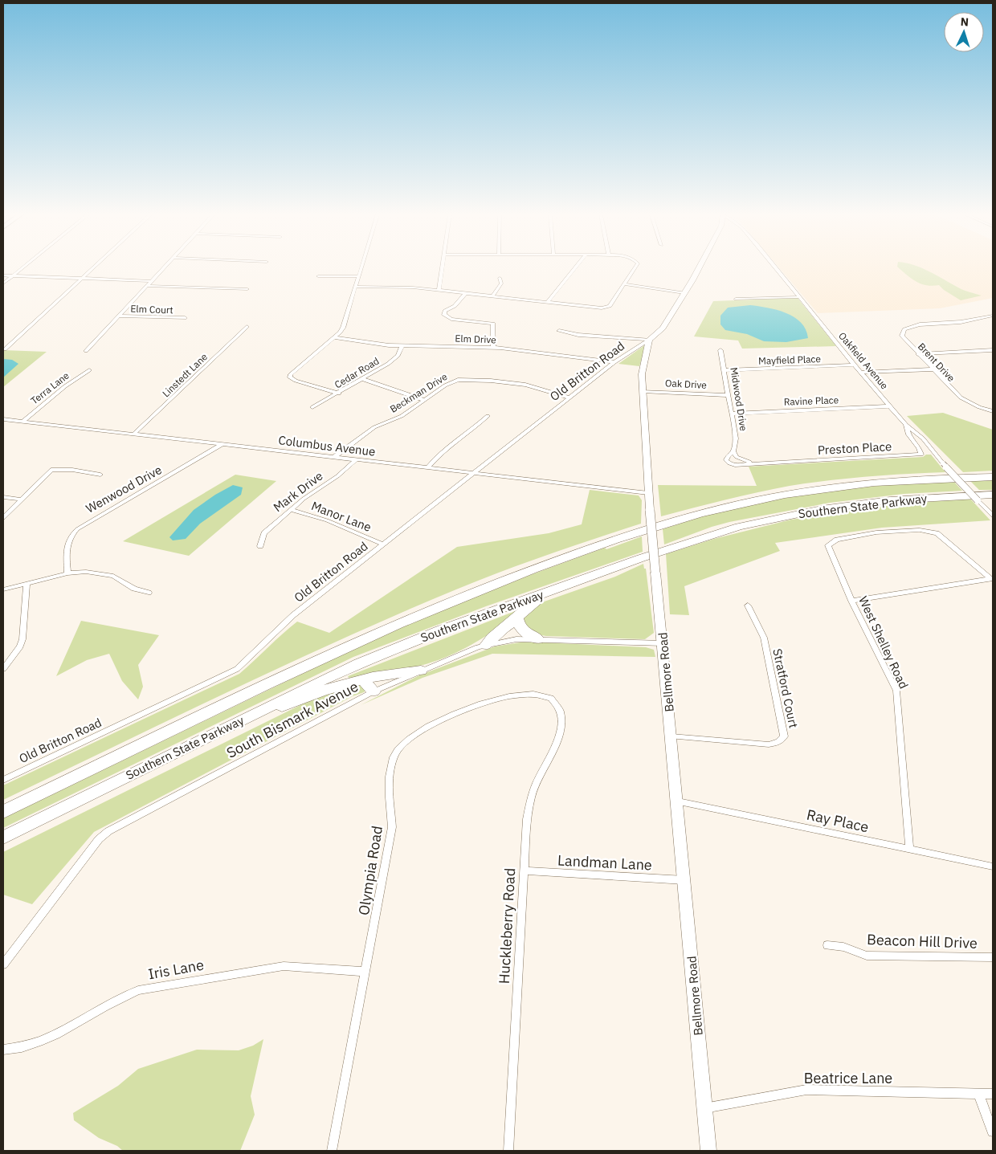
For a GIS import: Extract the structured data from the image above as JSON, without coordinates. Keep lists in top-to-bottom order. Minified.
{"streets":{"highway":["Southern State Parkway"],"main road":["Bellmore Road"],"street":["Elm Court","Elm Drive","Mayfield Place","Oakfield Avenue","Brent Drive","Old Britton Road","Cedar Road","Linstedt Lane","Oak Drive","Terra Lane","Beckman Drive","Midwood Drive","Ravine Place","Columbus Avenue","Preston Place","Wenwood Drive","Mark Drive","Manor Lane","West Shelley Road","Stratford Court","South Bismark Avenue","Ray Place","Landman Lane","Olympia Road","Huckleberry Road","Beacon Hill Drive","Iris Lane","Beatrice Lane"]},"crossings":[["Elm Drive","Old Britton Road"],["Elm Drive","Cedar Road"],["Mayfield Place","Oakfield Avenue"],["Mayfield Place","Midwood Drive"],["Oakfield Avenue","Ravine Place"],["Oakfield Avenue","Preston Place"],["Old Britton Road","Beckman Drive"],["Old Britton Road","Columbus Avenue"],["Old Britton Road","Manor Lane"],["Old Britton Road","Bellmore Road"],["Linstedt Lane","Columbus Avenue"],["Oak Drive","Midwood Drive"],["Oak Drive","Bellmore Road"],["Terra Lane","Columbus Avenue"],["Beckman Drive","Columbus Avenue"],["Midwood Drive","Ravine Place"],["Midwood Drive","Preston Place"],["Columbus Avenue","Wenwood Drive"],["Columbus Avenue","Mark Drive"],["Columbus Avenue","Bellmore Road"],["Mark Drive","Manor Lane"],["West Shelley Road","Ray Place"],["Bellmore Road","Stratford Court"],["Bellmore Road","South Bismark Avenue"],["Bellmore Road","Ray Place"],["Bellmore Road","Landman Lane"],["Bellmore Road","Beatrice Lane"],["Landman Lane","Huckleberry Road"],["Olympia Road","Huckleberry Road"],["Olympia Road","Iris Lane"]],"north":"top"}
